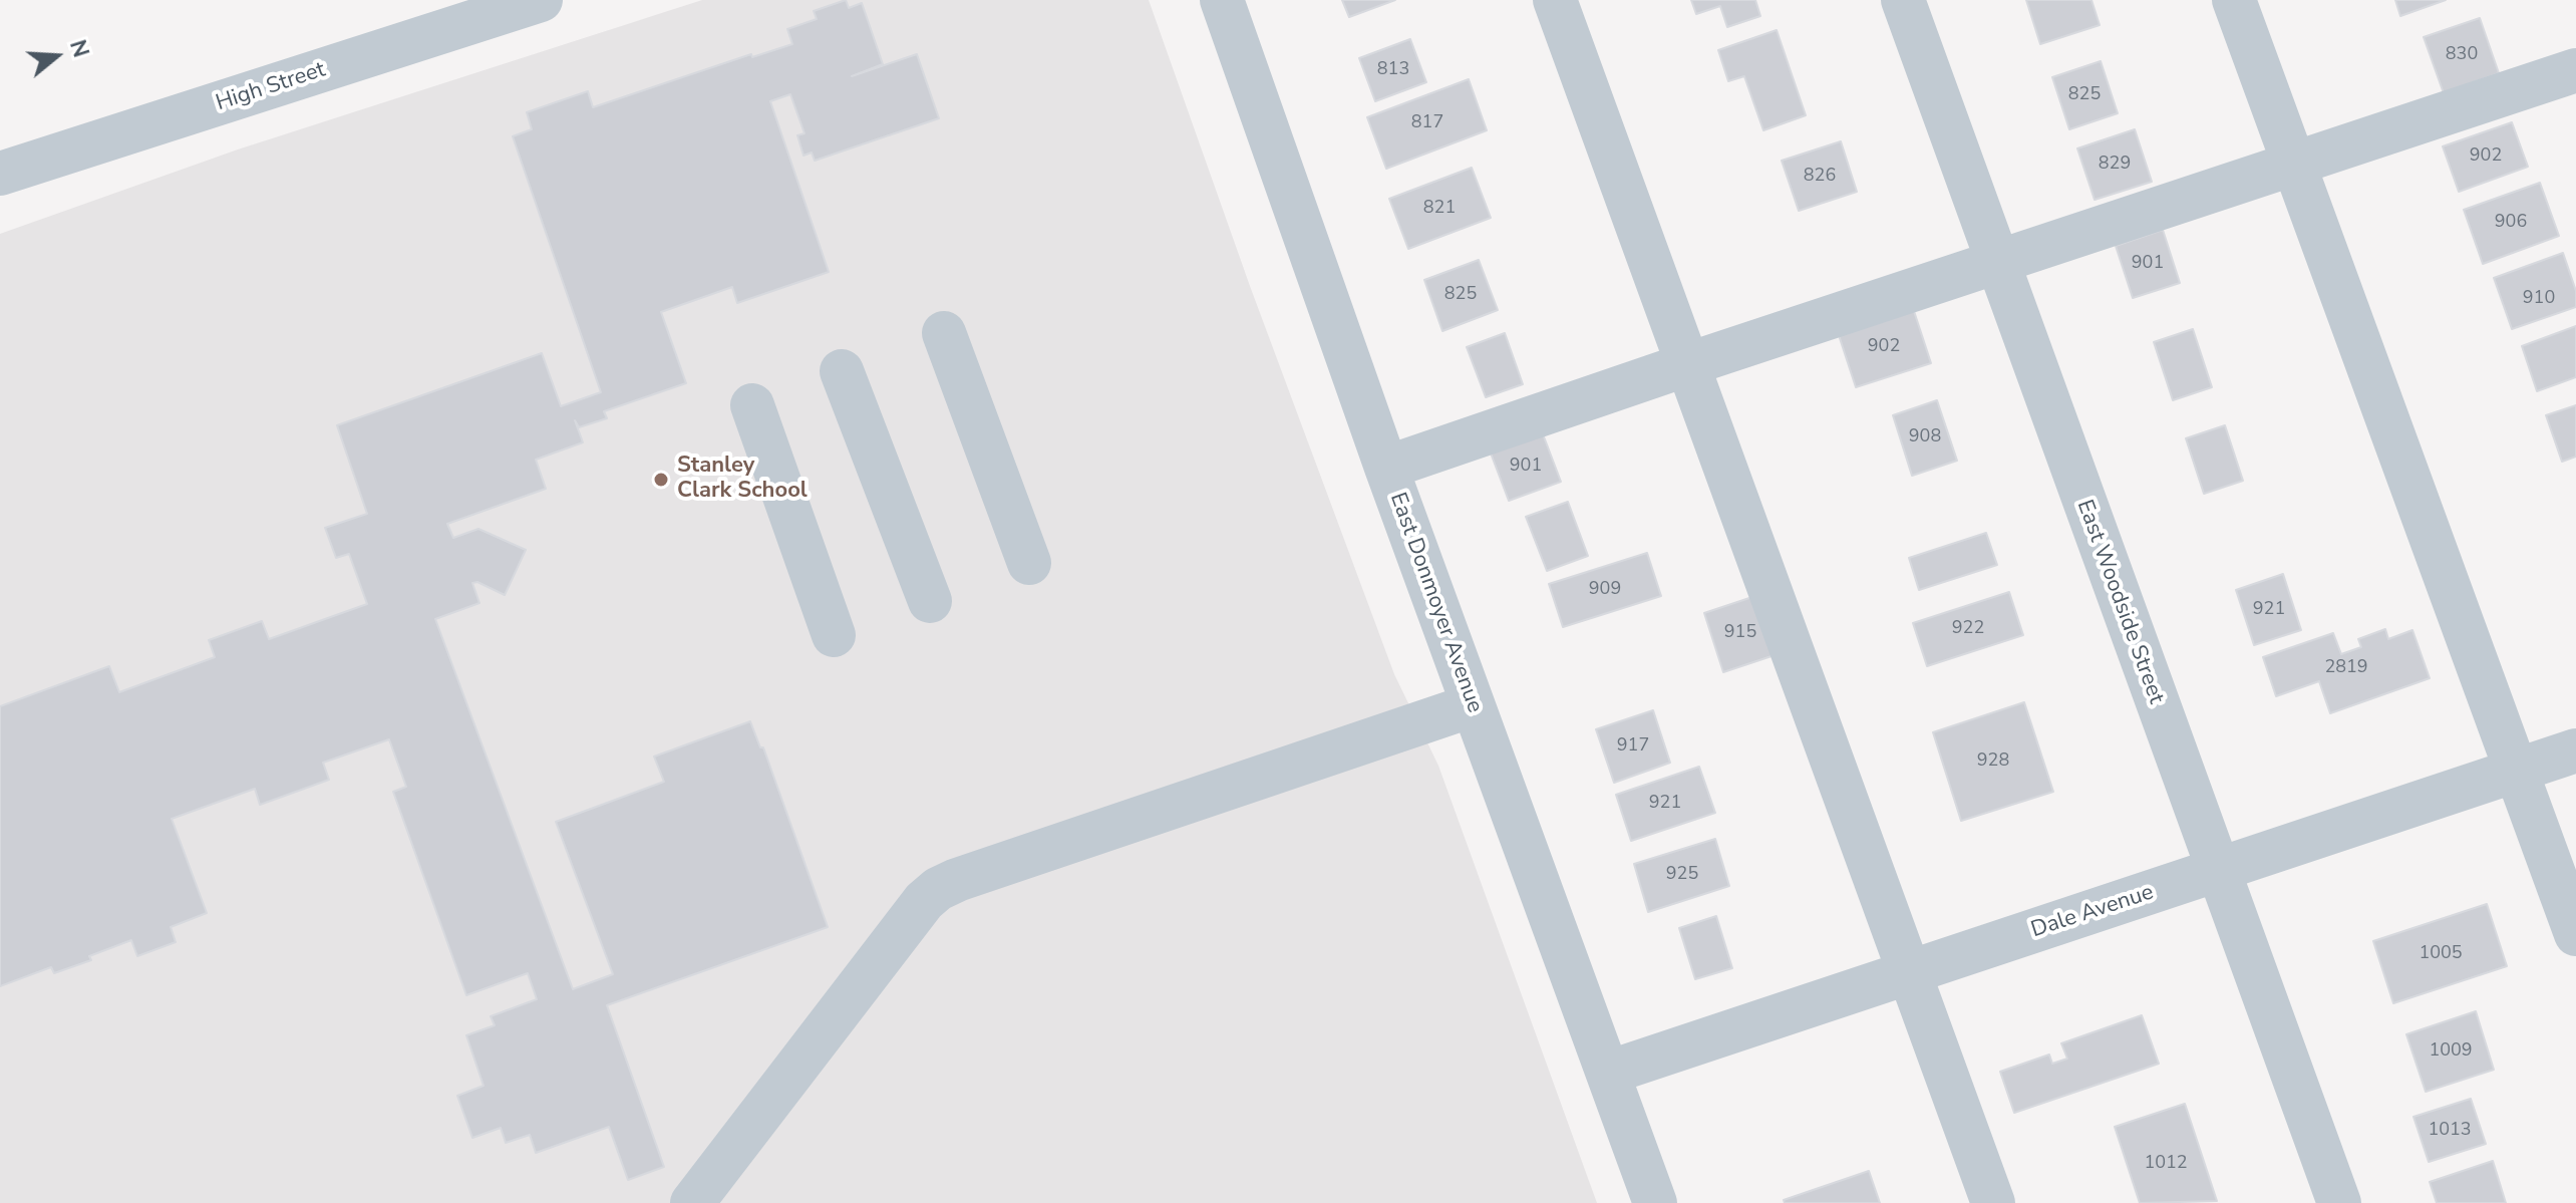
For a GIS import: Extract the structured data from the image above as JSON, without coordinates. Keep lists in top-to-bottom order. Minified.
{"streets":{"street":["High Street","East Woodside Street","East Donmoyer Avenue","Dale Avenue"]},"crossings":[["East Woodside Street","Dale Avenue"],["East Donmoyer Avenue","Dale Avenue"]],"places":["Stanley Clark School"],"house_numbers":["830","813","825","817","902","829","826","821","906","901","825","910","902","908","901","909","921","922","915","2819","917","928","921","925","1005","1009","1013","1012"],"north":"right"}
